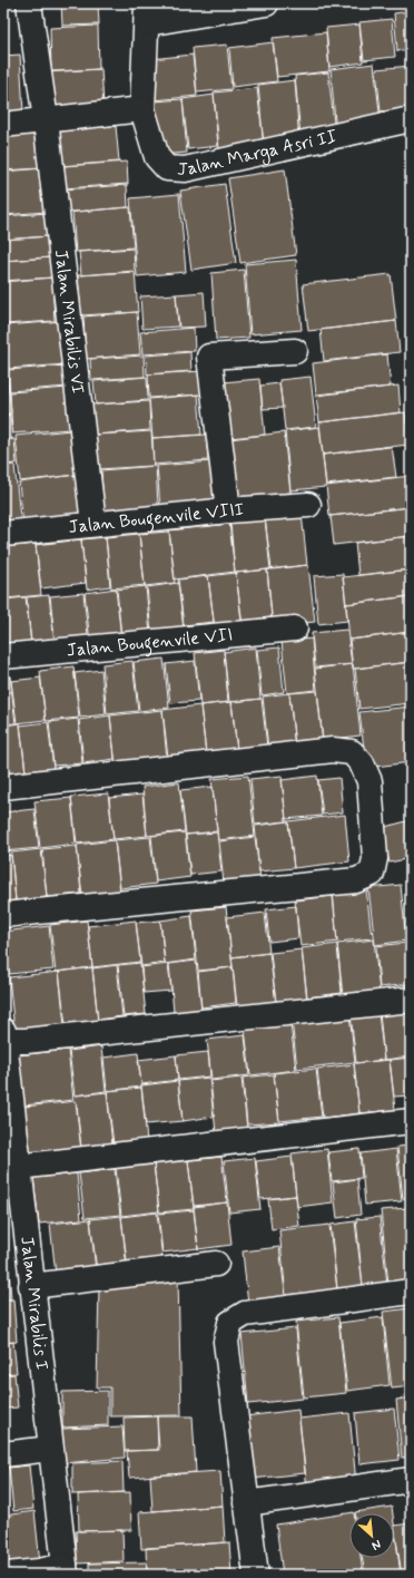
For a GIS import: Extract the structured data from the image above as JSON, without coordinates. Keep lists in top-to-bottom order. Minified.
{"streets":{"street":["Jalan Marga Asri II","Jalan Mirabilis VI","Jalan Bougenvile VIII","Jalan Bougenvile VII","Jalan Mirabilis I"]},"crossings":[["Jalan Mirabilis VI","Jalan Bougenvile VIII"]],"north":"bottom right"}
